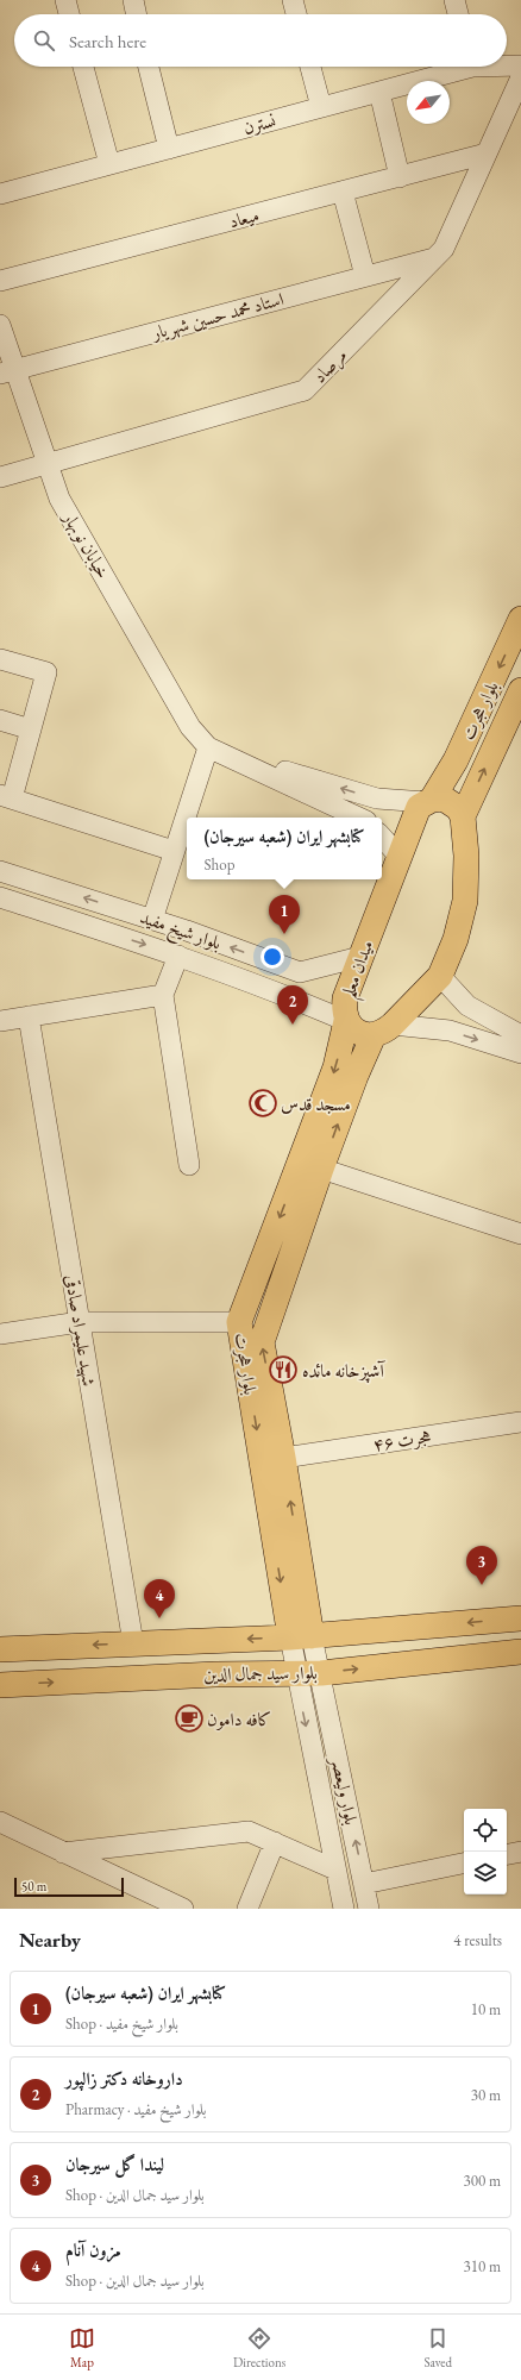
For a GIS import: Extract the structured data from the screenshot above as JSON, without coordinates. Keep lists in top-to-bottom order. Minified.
{"streets":{"main road":["بلوار هجرت","میدان معلم","بلوار سید جمال الدین"],"street":["نسترن","میعاد","استاد محمد حسین شهریار","مرصاد","خیابان نوبهار","بلوار شیخ مفید","شهید علیمراد صادقی","هجرت ۴۶","بلوار ولیعصر"]},"crossings":[["میعاد","مرصاد"],["استاد محمد حسین شهریار","مرصاد"],["استاد محمد حسین شهریار","خیابان نوبهار"],["مرصاد","خیابان نوبهار"],["بلوار هجرت","بلوار شیخ مفید"],["بلوار هجرت","میدان معلم"],["بلوار هجرت","هجرت ۴۶"],["بلوار هجرت","بلوار سید جمال الدین"],["بلوار هجرت","بلوار ولیعصر"],["بلوار شیخ مفید","میدان معلم"],["شهید علیمراد صادقی","بلوار سید جمال الدین"],["بلوار سید جمال الدین","بلوار ولیعصر"]],"places":{"mosque":["مسجد قدس"],"restaurant":["آشپزخانه مائده"],"cafe":["کافه دامون"]},"scale_bar":"50 m","north":"bottom left","page":{"search":"Search here","popup":["کتابشهر ایران (شعبه سیرجان)","Shop"],"pins":["1","2","3","4"],"scale":"50 m","heading":["Nearby","4 results"],"list":[{"mark":"1","name":"کتابشهر ایران (شعبه سیرجان)","note":"Shop · بلوار شیخ مفید","value":"10 m"},{"mark":"2","name":"داروخانه دکتر زالپور","note":"Pharmacy · بلوار شیخ مفید","value":"30 m"},{"mark":"3","name":"لیندا گل سیرجان","note":"Shop · بلوار سید جمال الدین","value":"300 m"},{"mark":"4","name":"مزون آنام","note":"Shop · بلوار سید جمال الدین","value":"310 m"}],"nav":["Map","Directions","Saved"]}}
